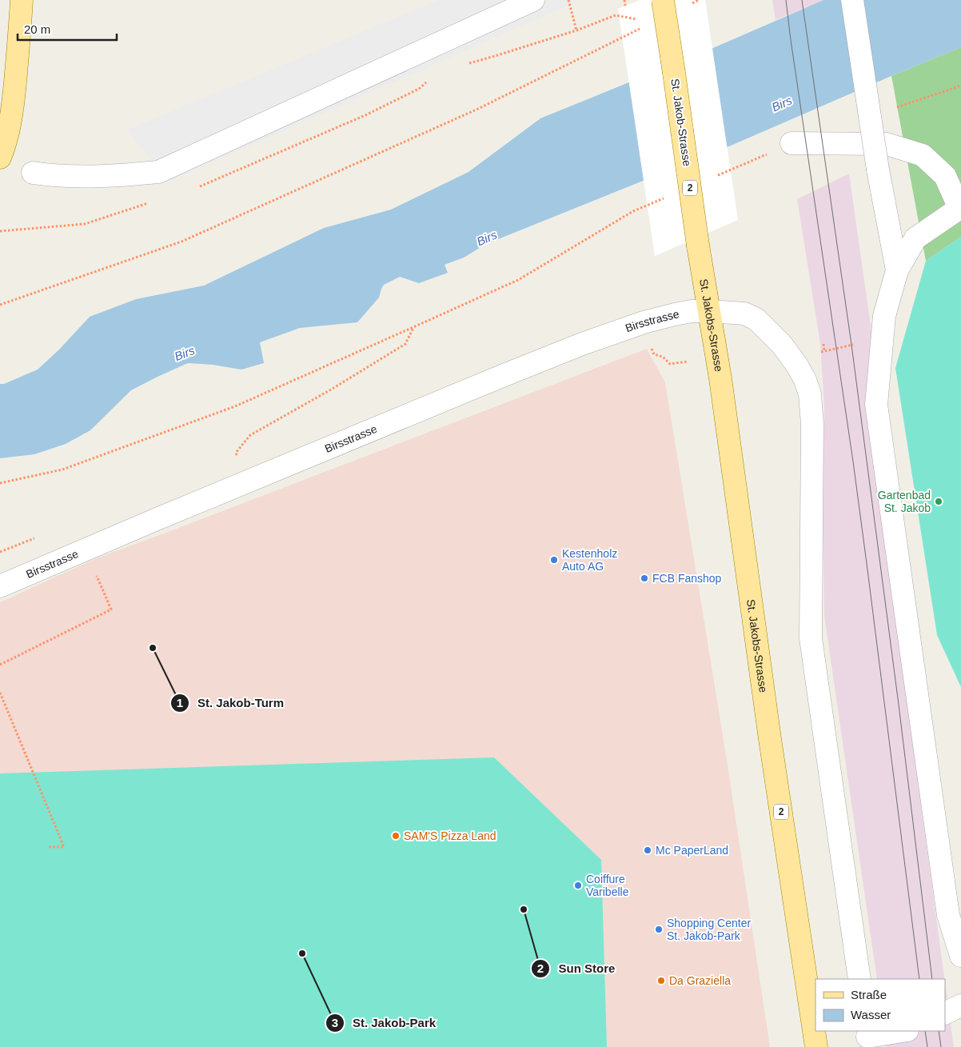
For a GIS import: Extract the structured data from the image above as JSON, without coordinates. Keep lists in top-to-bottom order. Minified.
{"streets":{"main road":["St. Jakob-Strasse","2","St. Jakobs-Strasse"],"street":["Birsstrasse"]},"crossings":[["St. Jakob-Strasse","St. Jakobs-Strasse"],["Birsstrasse","St. Jakobs-Strasse"]],"water":["Birs"],"places":["Gartenbad St. Jakob","Kestenholz Auto AG","FCB Fanshop","St. Jakob-Turm","SAM'S Pizza Land","Mc PaperLand","Coiffure Varibelle","Sun Store","Shopping Center St. Jakob-Park","St. Jakob-Park","Da Graziella"],"legend":["Straße","Wasser"],"scale_bar":"20 m"}
